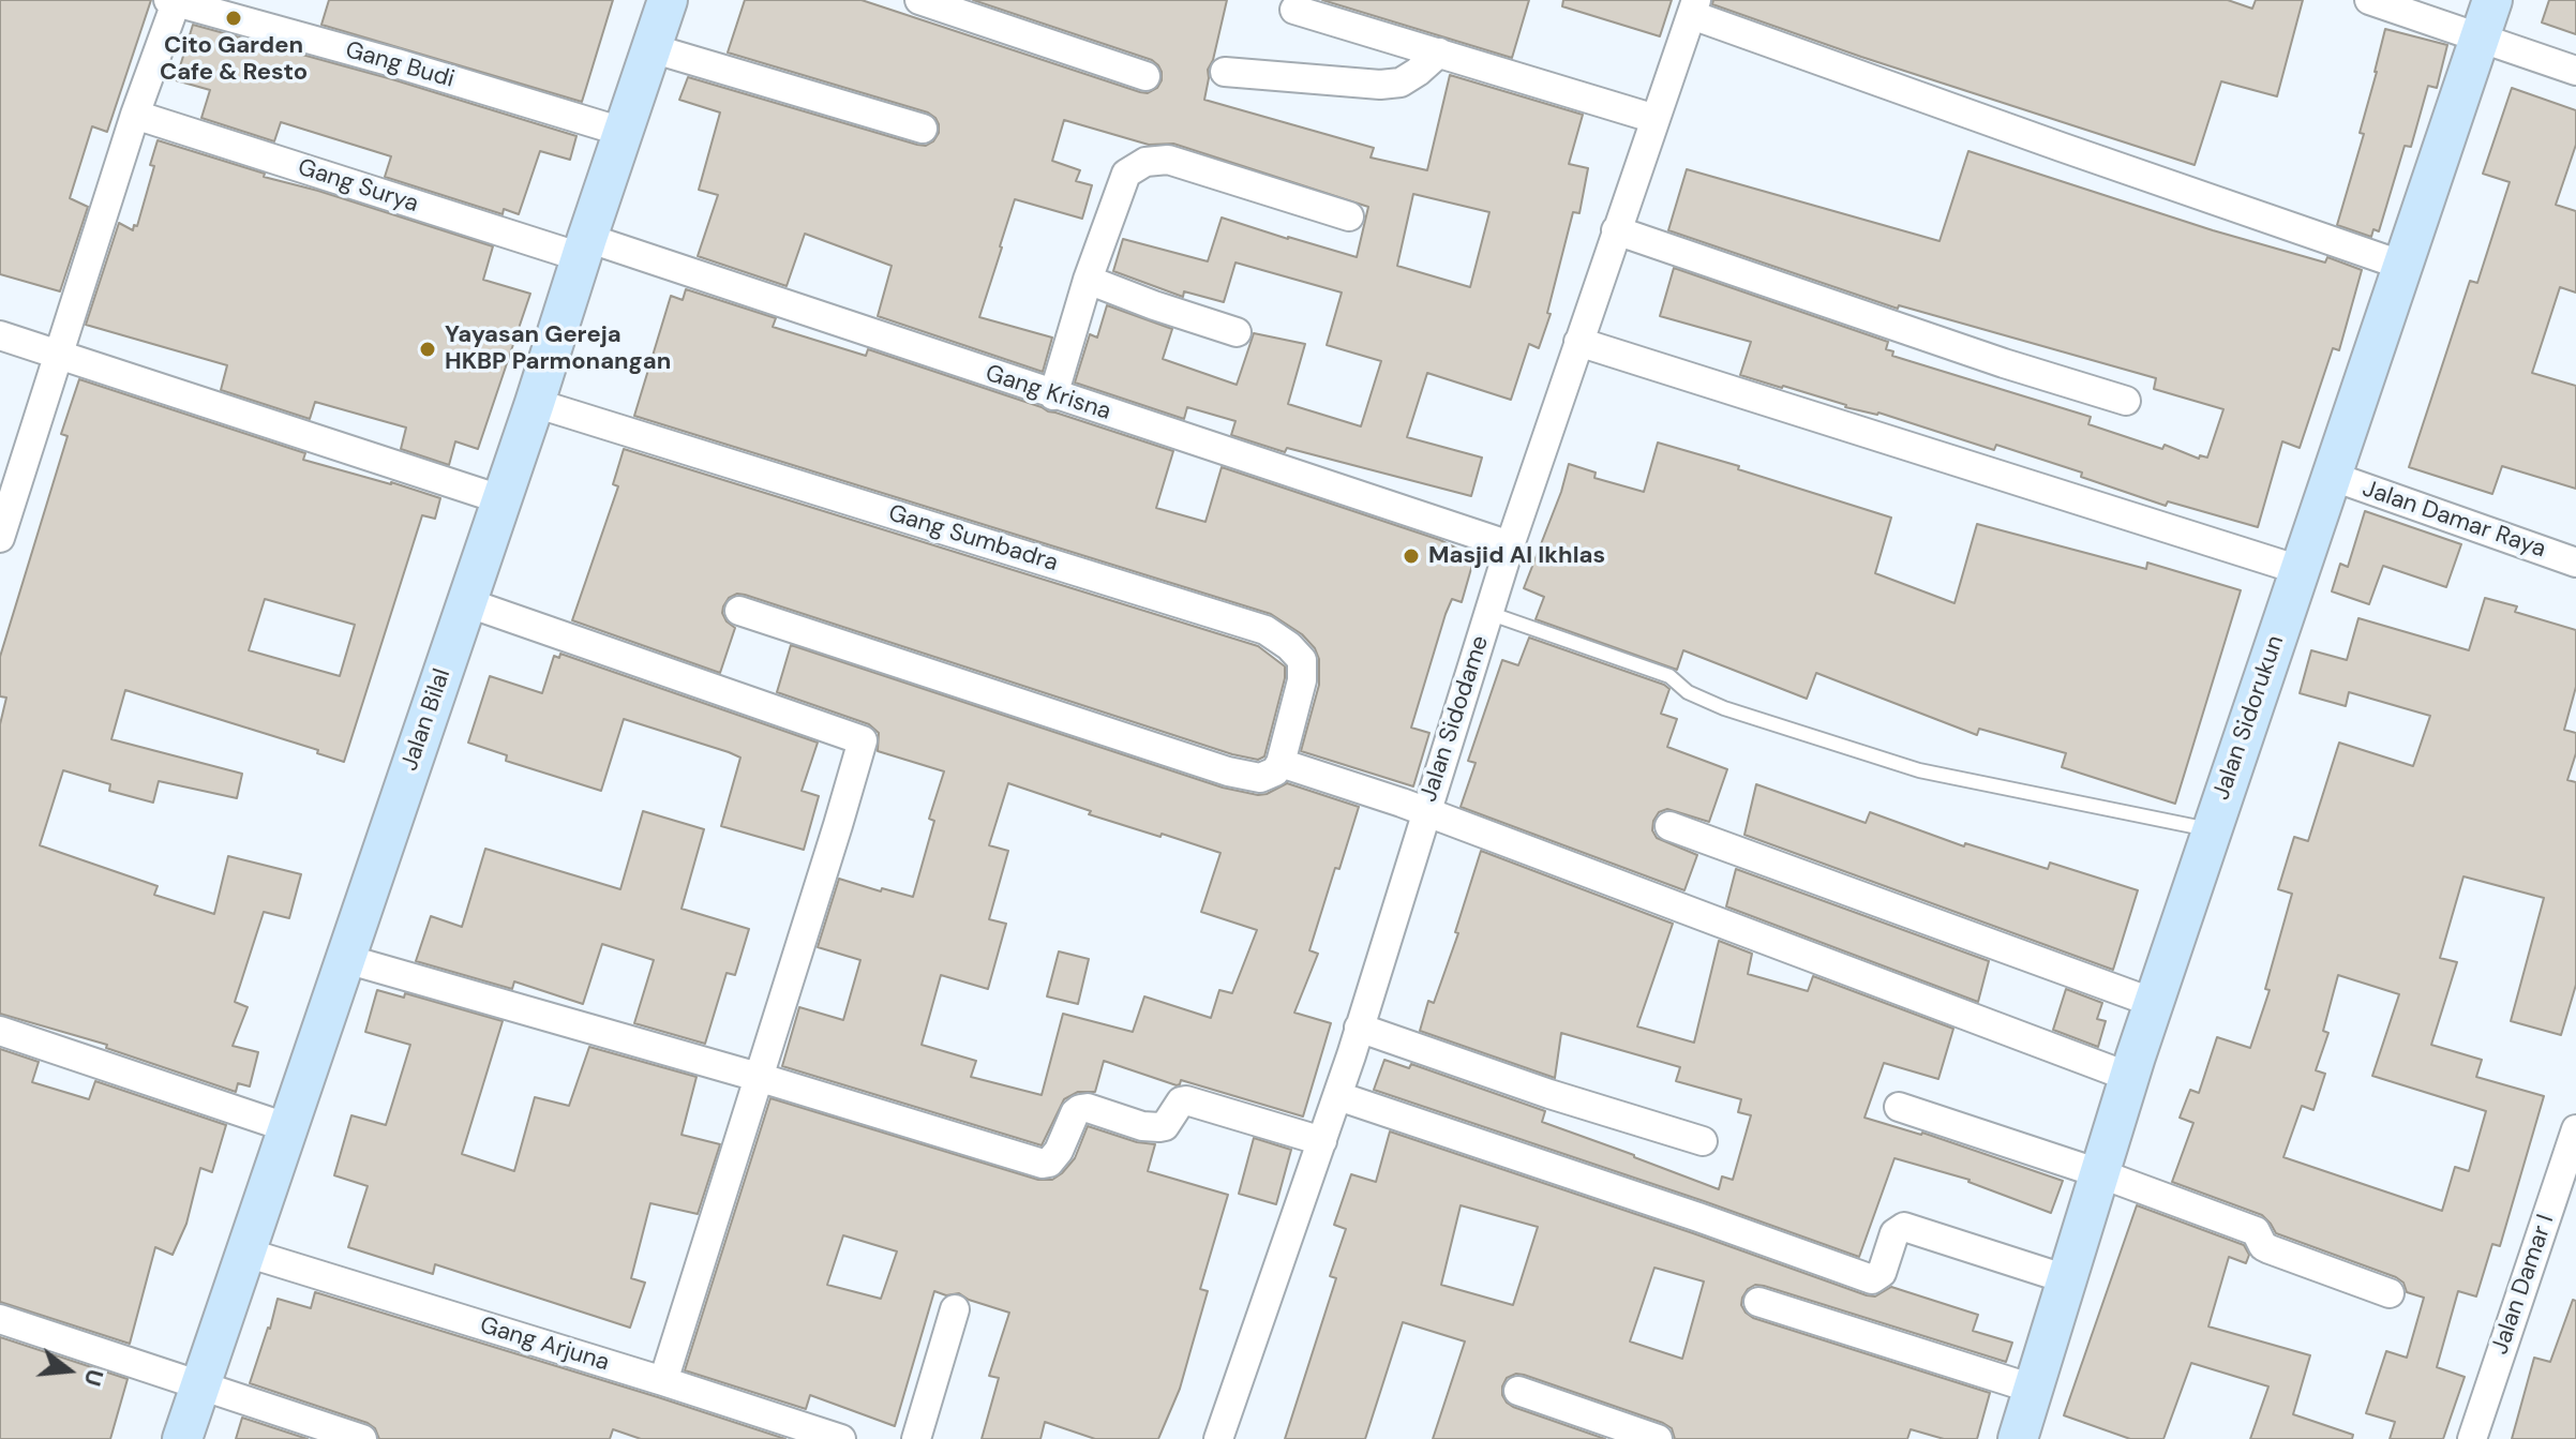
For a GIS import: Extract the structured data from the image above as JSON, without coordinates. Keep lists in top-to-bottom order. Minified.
{"streets":{"street":["Gang Budi","Gang Surya","Gang Krisna","Jalan Damar Raya","Gang Sumbadra","Jalan Sidorukun","Jalan Sidodame","Jalan Bilal","Jalan Damar I","Gang Arjuna"]},"crossings":[["Gang Budi","Jalan Bilal"],["Gang Surya","Gang Krisna"],["Gang Surya","Jalan Bilal"],["Gang Krisna","Jalan Sidodame"],["Gang Krisna","Jalan Bilal"],["Jalan Damar Raya","Jalan Sidorukun"],["Gang Sumbadra","Jalan Bilal"],["Jalan Bilal","Gang Arjuna"]],"places":["Cito Garden Cafe & Resto","Yayasan Gereja HKBP Parmonangan","Masjid Al Ikhlas"],"north":"right"}
